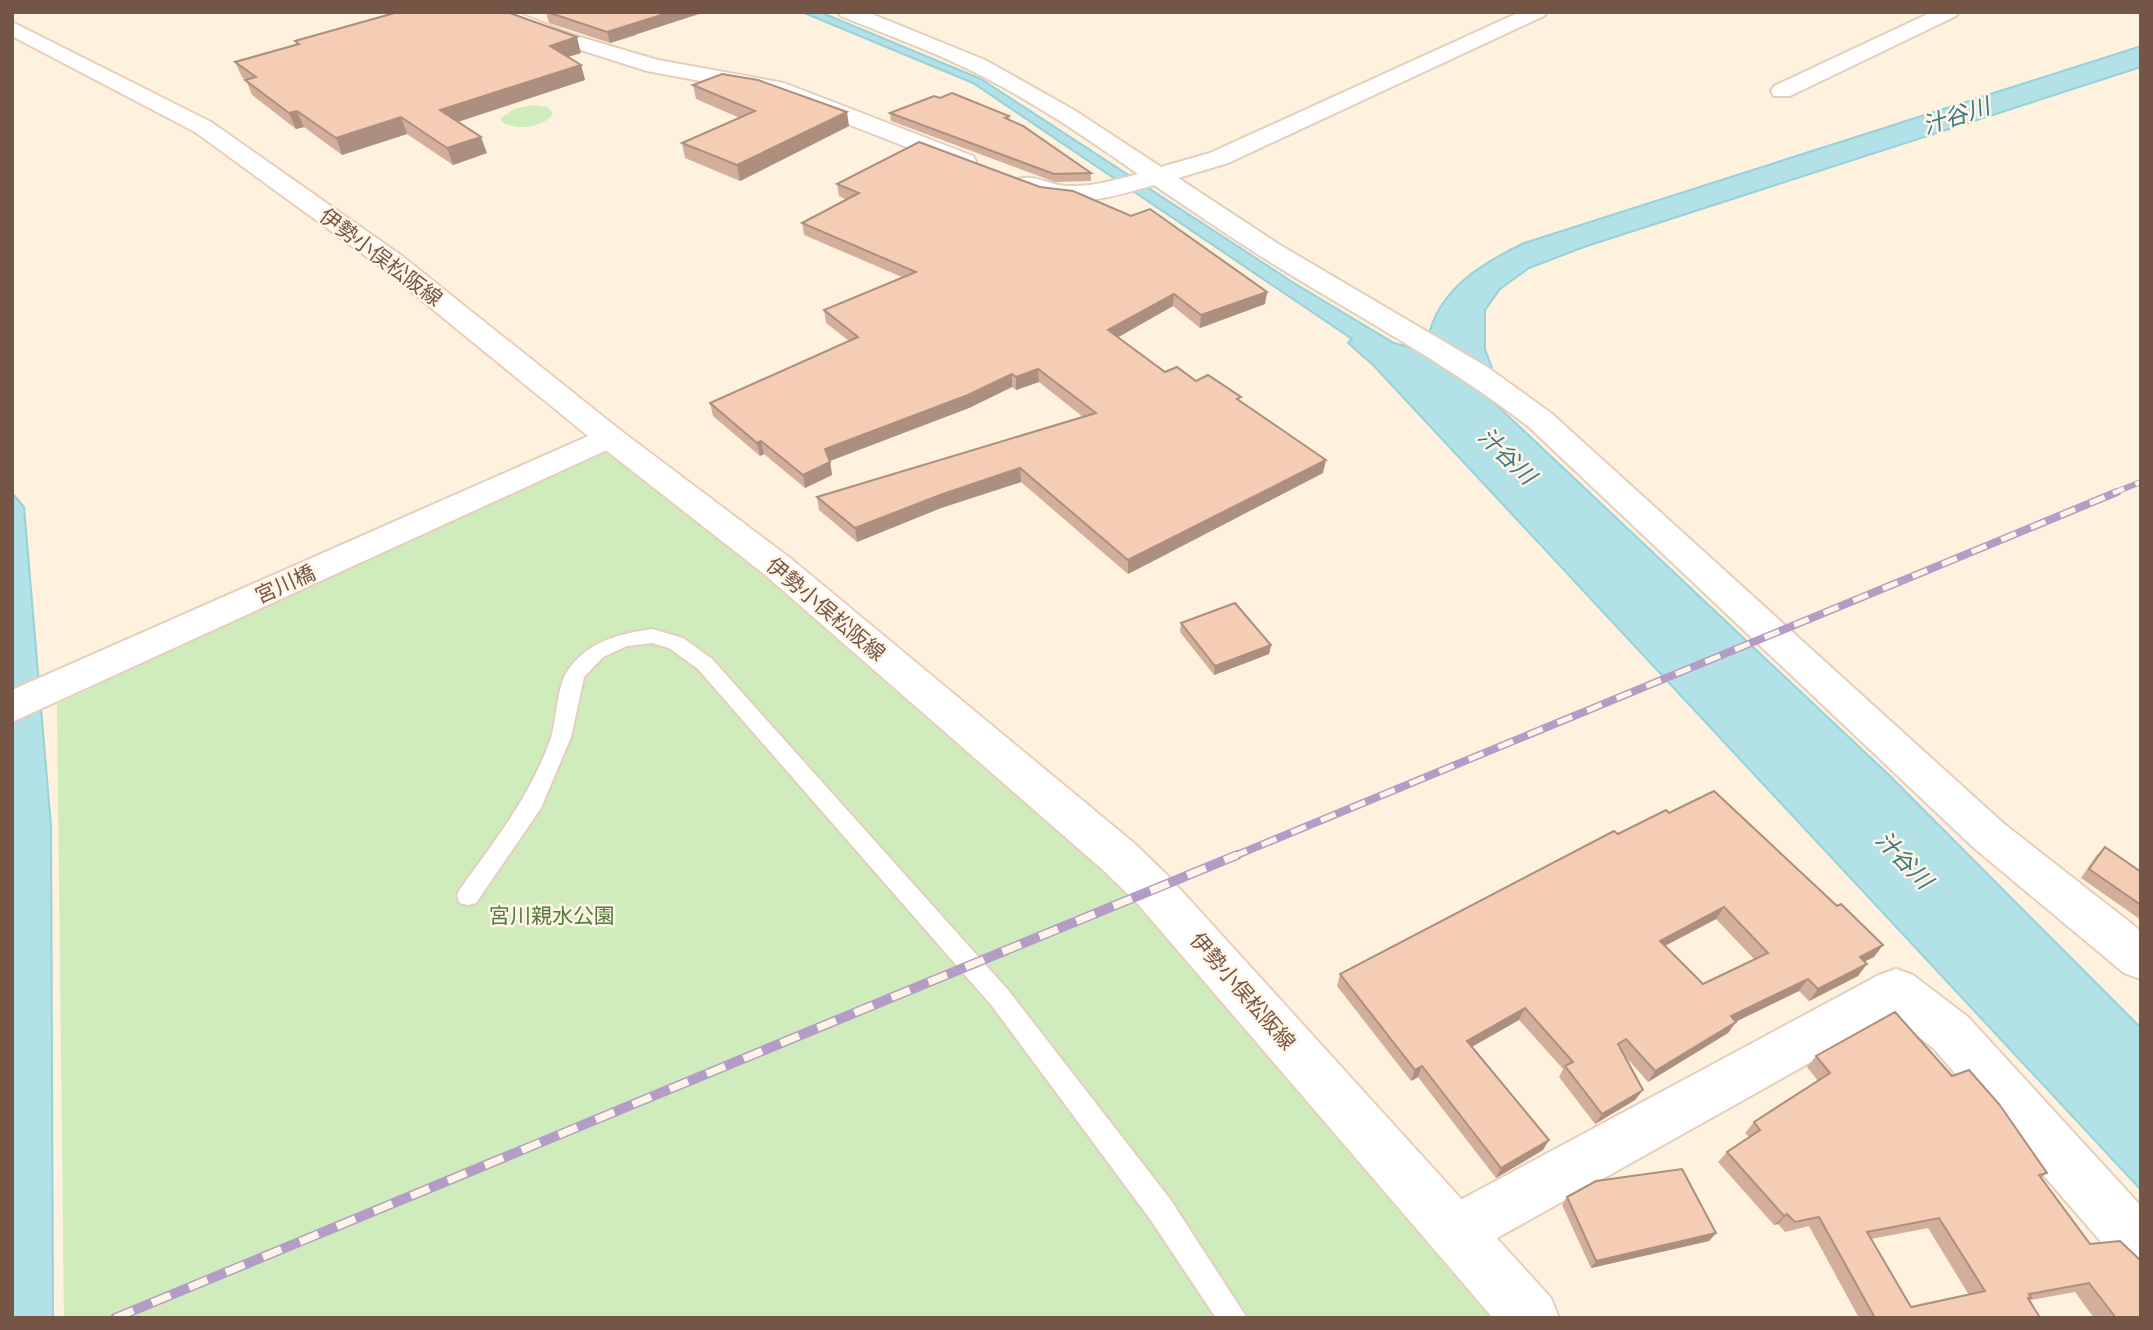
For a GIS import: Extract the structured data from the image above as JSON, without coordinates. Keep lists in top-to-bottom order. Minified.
{"streets":{"street":["伊勢小俣松阪線","宮川橋"]},"crossings":[["伊勢小俣松阪線","宮川橋"]],"water":["汁谷川"],"parks":["宮川親水公園"]}
